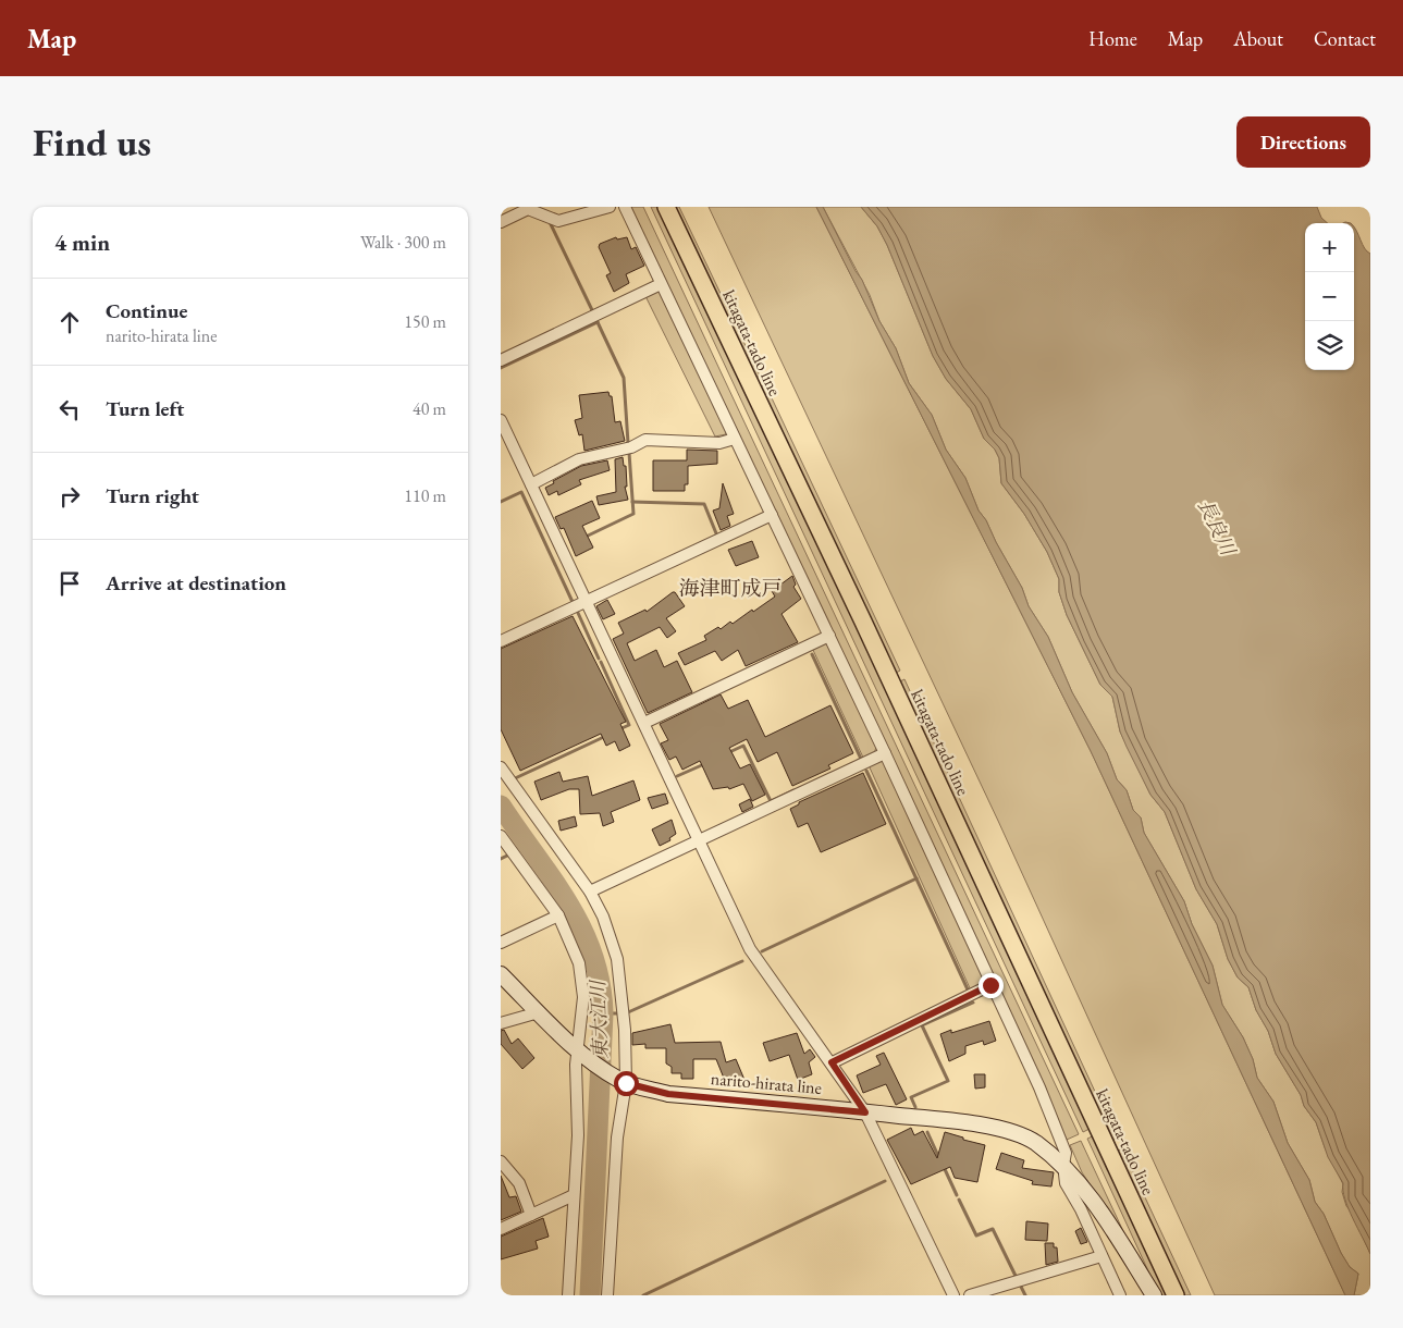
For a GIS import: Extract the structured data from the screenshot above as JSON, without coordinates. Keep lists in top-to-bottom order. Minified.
{"streets":{"main road":["kitagata-tado line","narito-hirata line"]},"districts":["海津町成戸"],"water":["長良川","東大江川"],"page":{"header":"Map","nav":["Home","Map","About","Contact"],"buttons":"Directions","title":"Find us","heading":["4 min","Walk · 300 m"],"map_buttons":["+","−"],"list":[["Continue","narito-hirata line","150 m"],["Turn left","40 m"],["Turn right","110 m"],"Arrive at destination"]}}
